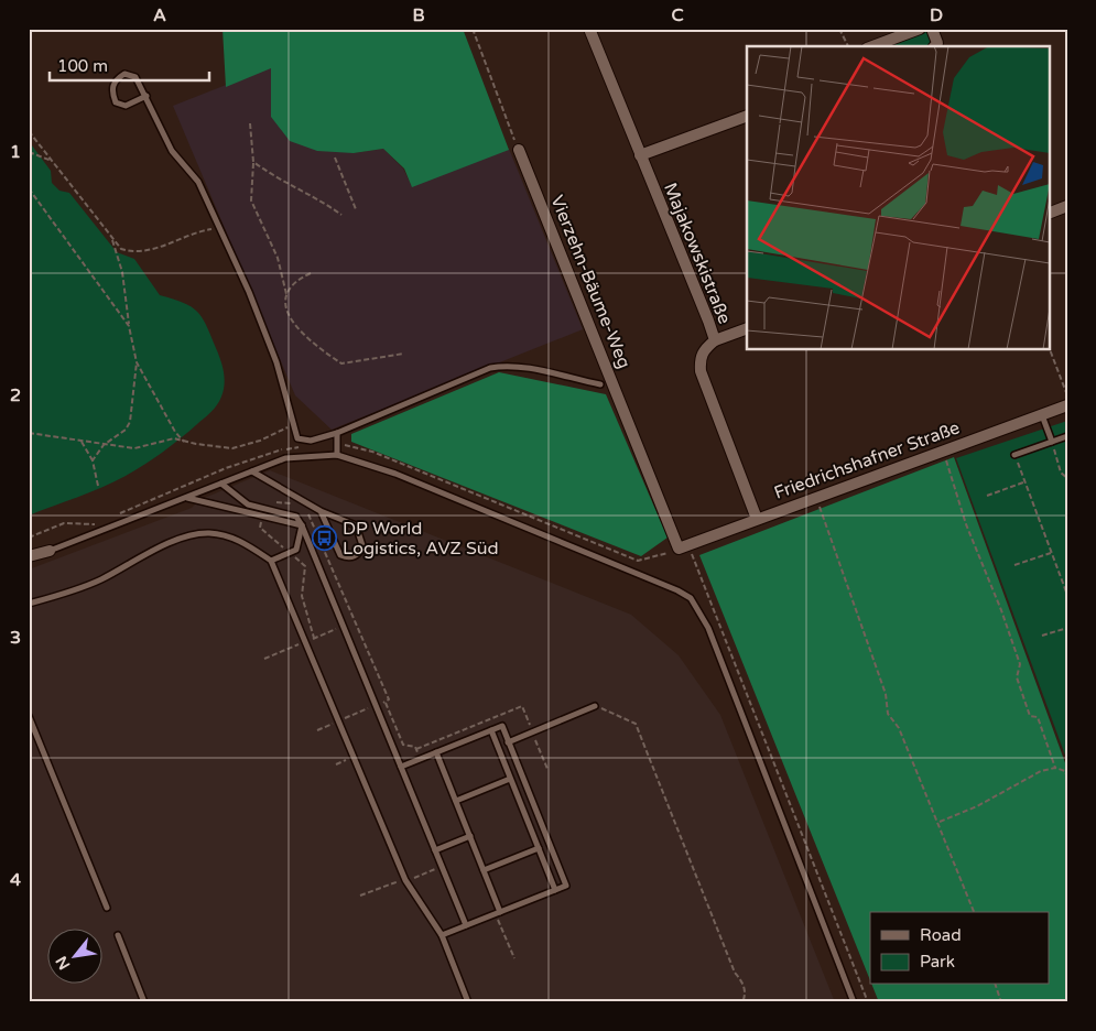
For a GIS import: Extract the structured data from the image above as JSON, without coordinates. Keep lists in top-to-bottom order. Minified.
{"streets":{"street":["Majakowskistraße","Vierzehn-Bäume-Weg","Friedrichshafner Straße"]},"crossings":[["Majakowskistraße","Friedrichshafner Straße"],["Vierzehn-Bäume-Weg","Friedrichshafner Straße"]],"places":{"bus stop":["DP World Logistics, AVZ Süd"]},"legend":["Road","Park"],"scale_bar":"100 m","north":"bottom left","grid":{"columns":["A","B","C","D"],"rows":["1","2","3","4"]}}
